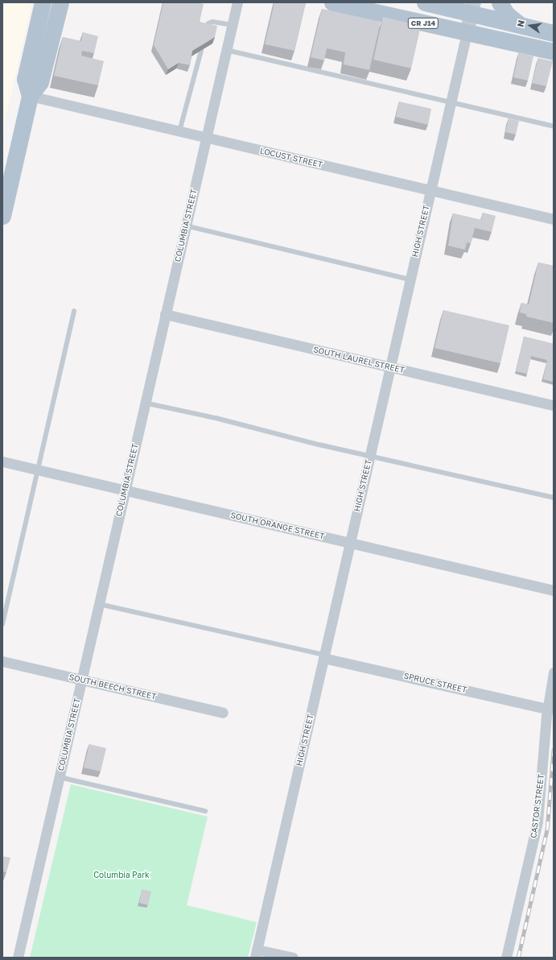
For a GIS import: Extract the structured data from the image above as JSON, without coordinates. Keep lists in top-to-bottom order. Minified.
{"streets":{"main road":["CR J14"],"street":["LOCUST STREET","COLUMBIA STREET","HIGH STREET","SOUTH LAUREL STREET","SOUTH ORANGE STREET","SPRUCE STREET","SOUTH BEECH STREET","CASTOR STREET"]},"crossings":[["CR J14","HIGH STREET"],["LOCUST STREET","COLUMBIA STREET"],["LOCUST STREET","HIGH STREET"],["COLUMBIA STREET","SOUTH LAUREL STREET"],["COLUMBIA STREET","SOUTH ORANGE STREET"],["COLUMBIA STREET","SOUTH BEECH STREET"],["HIGH STREET","SOUTH LAUREL STREET"],["HIGH STREET","SOUTH ORANGE STREET"],["HIGH STREET","SPRUCE STREET"],["SPRUCE STREET","CASTOR STREET"]],"parks":["Columbia Park"],"north":"left"}
